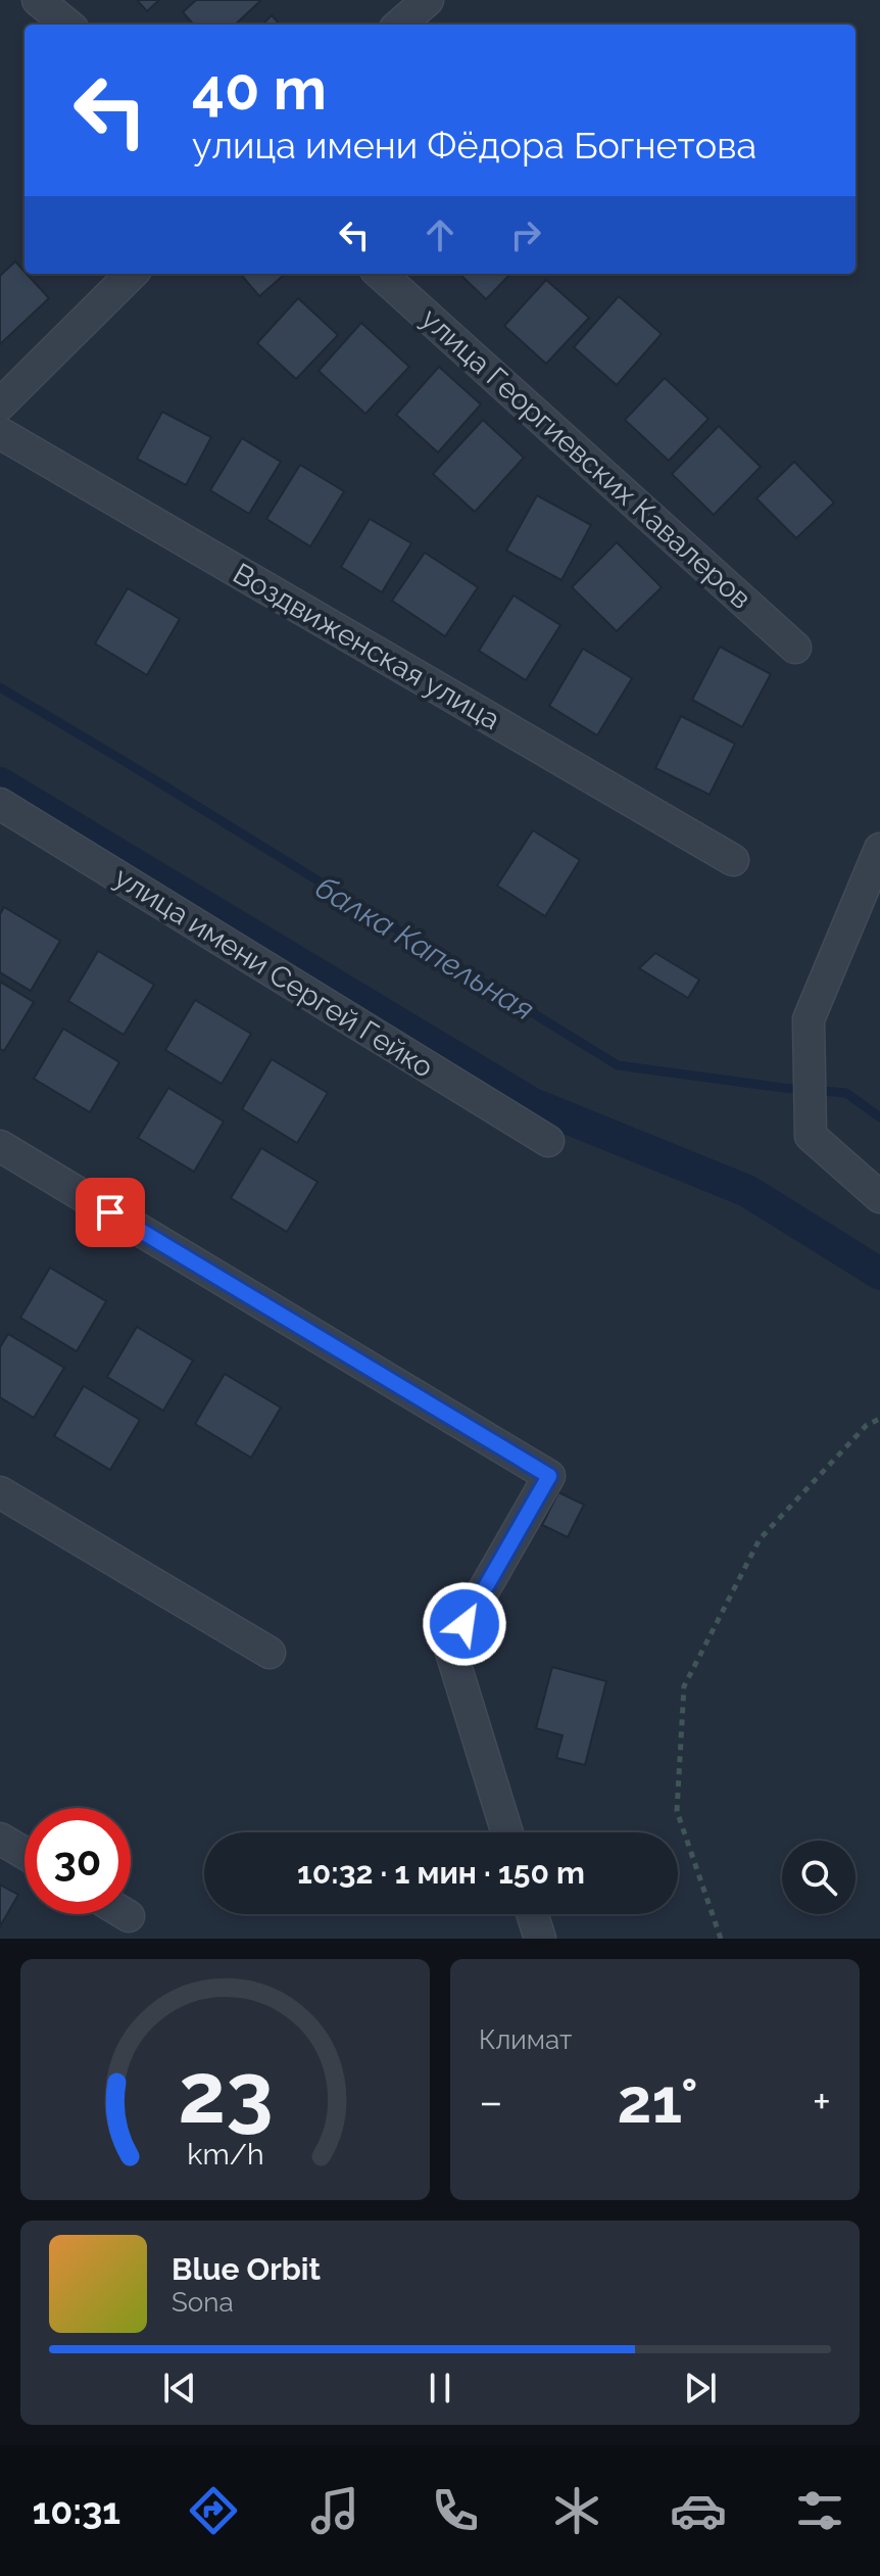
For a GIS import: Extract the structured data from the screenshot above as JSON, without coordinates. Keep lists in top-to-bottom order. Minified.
{"streets":{"street":["улица Георгиевских Кавалеров","Воздвиженская улица","улица имени Сергей Гейко"]},"water":["балка Капельная"],"page":{"turn":["40 m","улица имени Фёдора Богнетова"],"limit":"30","trip":"10:32 · 1 мин · 150 m","tile":"Климат","heat":["−","21°","+"],"song":["Blue Orbit","Sona"],"tabs":"10:31","gauge":["23","km/h"]}}
